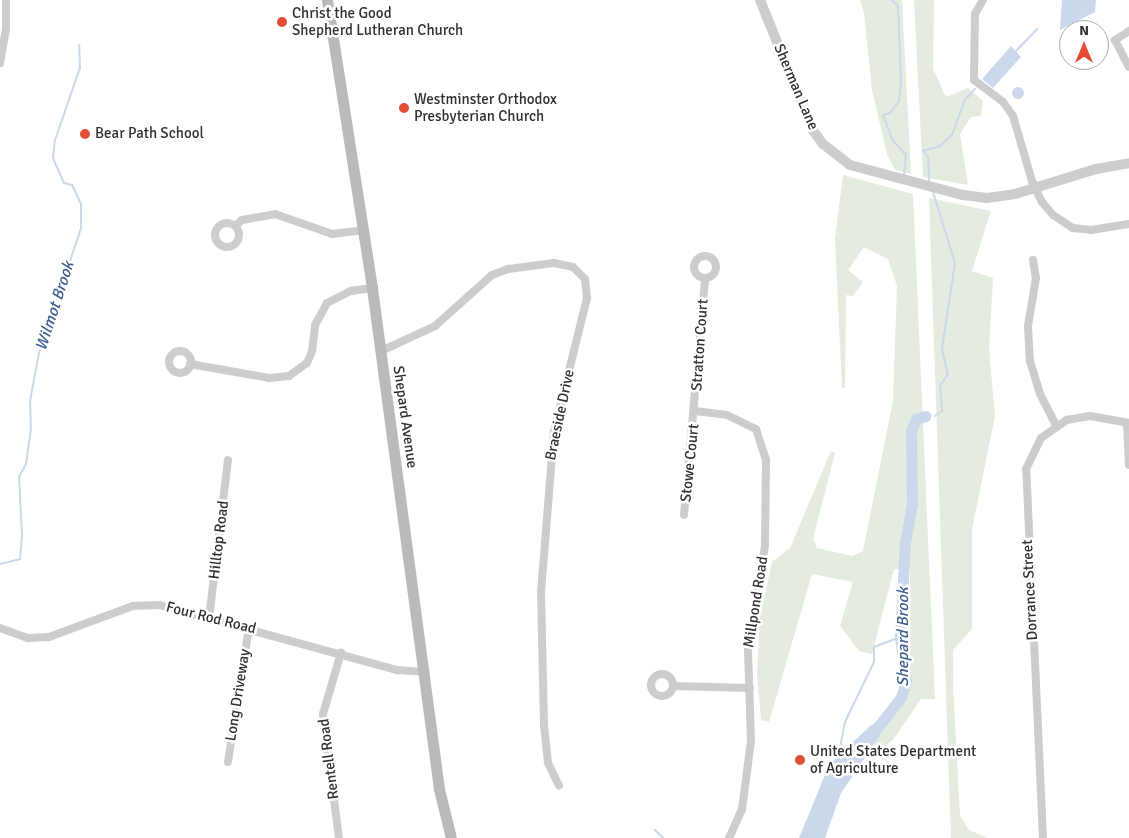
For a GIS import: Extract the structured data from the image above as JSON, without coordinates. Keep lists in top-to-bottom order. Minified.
{"streets":{"main road":["Shepard Avenue"],"street":["Sherman Lane","Stratton Court","Braeside Drive","Stowe Court","Hilltop Road","Dorrance Street","Millpond Road","Four Rod Road","Long Driveway","Rentell Road"]},"crossings":[["Stratton Court","Stowe Court"],["Stratton Court","Millpond Road"],["Braeside Drive","Shepard Avenue"],["Shepard Avenue","Four Rod Road"],["Stowe Court","Millpond Road"],["Hilltop Road","Four Rod Road"],["Four Rod Road","Long Driveway"],["Four Rod Road","Rentell Road"]],"water":["Wilmot Brook","Shepard Brook"],"places":["Christ the Good Shepherd Lutheran Church","Westminster Orthodox Presbyterian Church","Bear Path School","United States Department of Agriculture"],"north":"top"}
